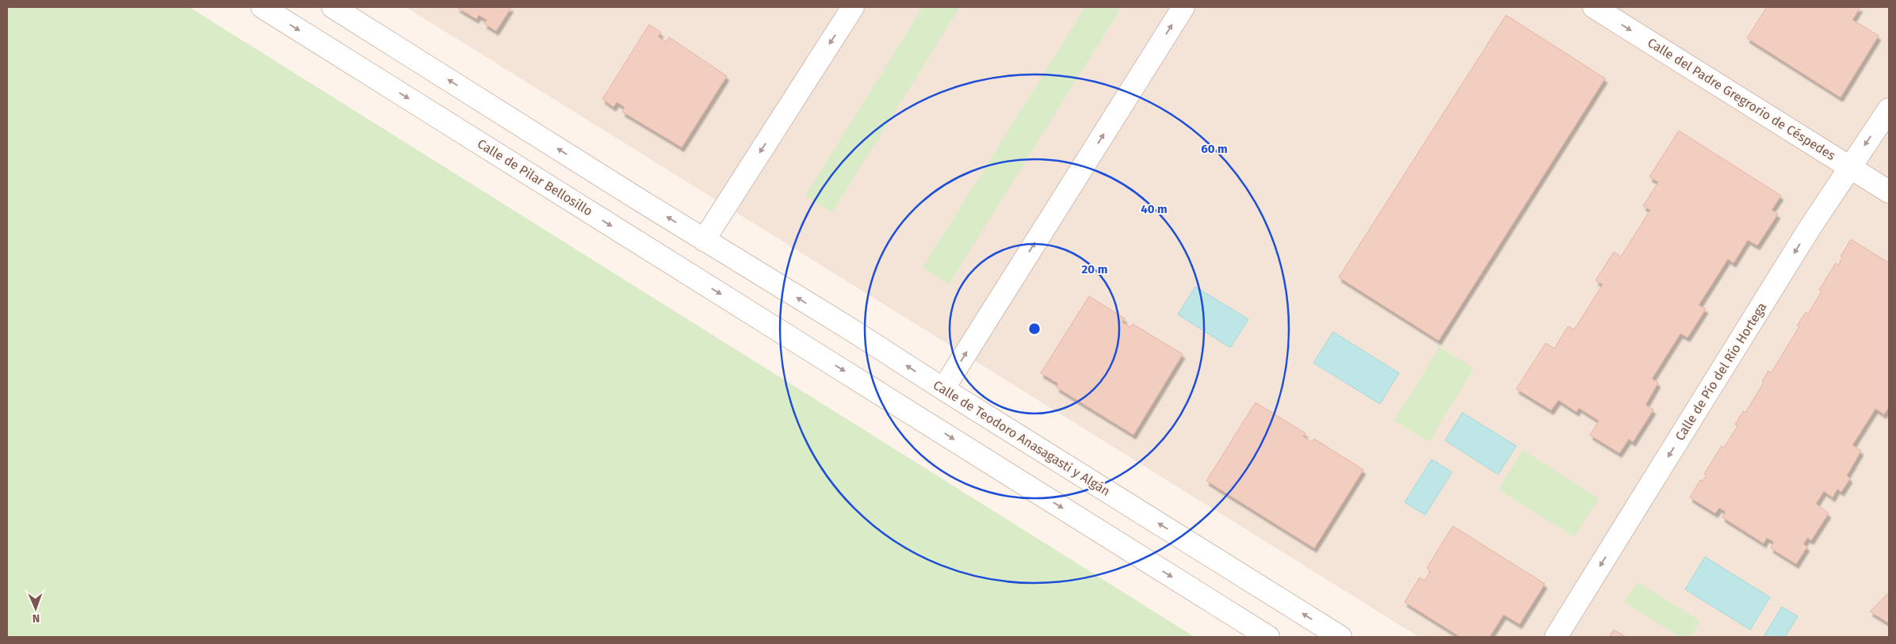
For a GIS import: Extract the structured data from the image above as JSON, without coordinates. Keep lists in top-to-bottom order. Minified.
{"streets":{"street":["Calle del Padre Gregrorio de Céspedes","Calle de Pilar Bellosillo","Calle de Pío del Río Hortega","Calle de Teodoro Anasagasti y Algán"]},"crossings":[["Calle del Padre Gregrorio de Céspedes","Calle de Pío del Río Hortega"]],"one_way":["Calle del Padre Gregrorio de Céspedes","Calle de Pío del Río Hortega","Calle de Teodoro Anasagasti y Algán"],"north":"bottom","rings":["60 m","40 m","20 m"]}
